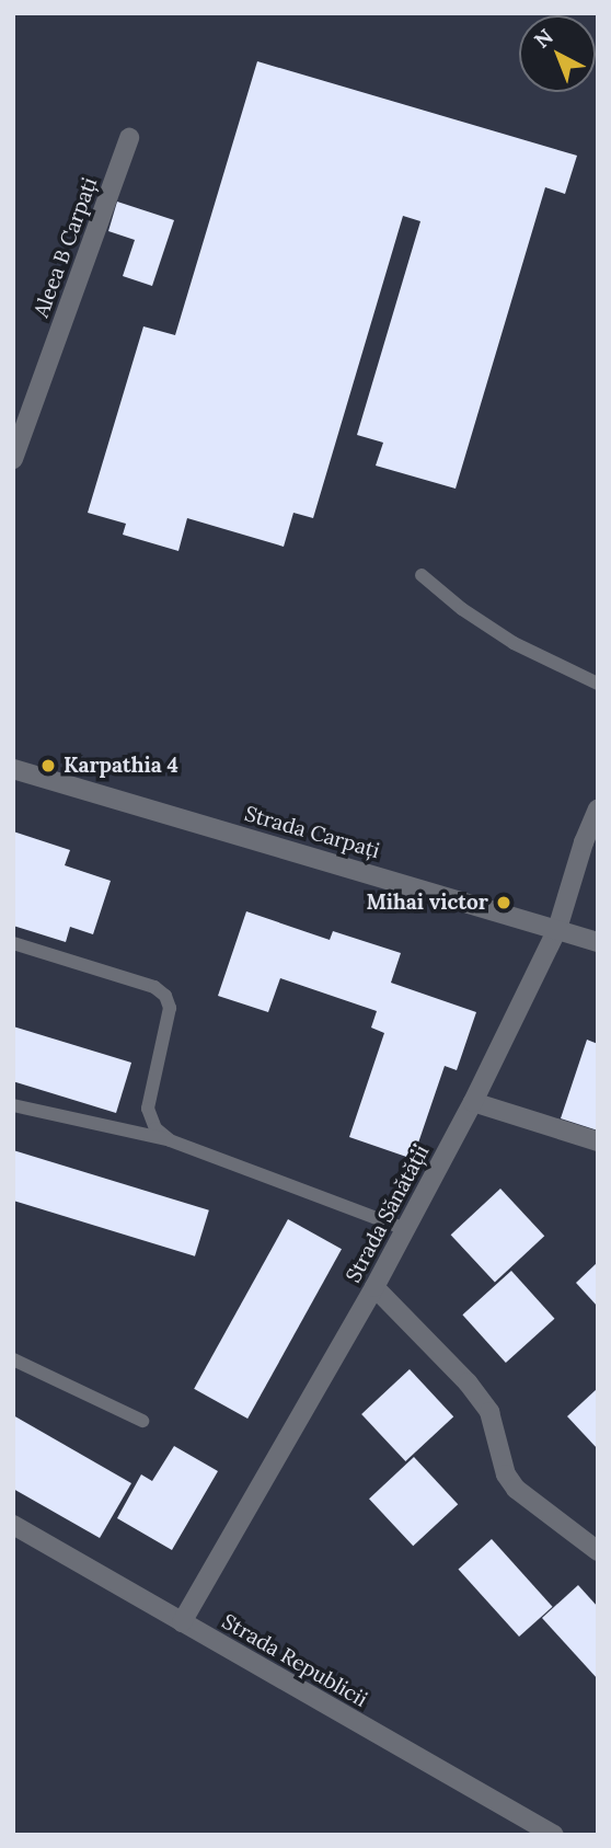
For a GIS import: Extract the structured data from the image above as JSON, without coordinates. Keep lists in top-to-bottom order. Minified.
{"streets":{"street":["Aleea B Carpați","Strada Carpați","Strada Sănătății","Strada Republicii"]},"crossings":[["Strada Carpați","Strada Sănătății"],["Strada Sănătății","Strada Republicii"]],"places":["Karpathia 4","Mihai victor"],"north":"top left"}
